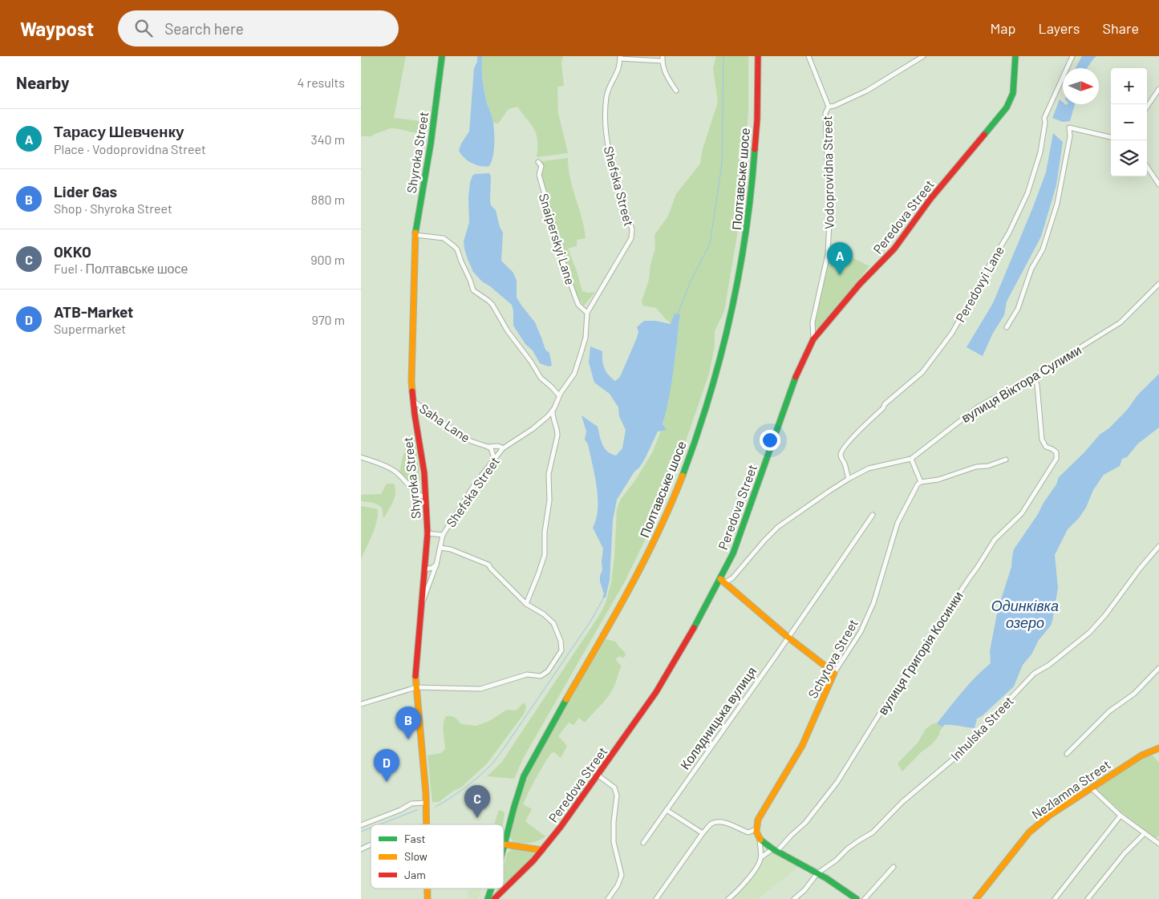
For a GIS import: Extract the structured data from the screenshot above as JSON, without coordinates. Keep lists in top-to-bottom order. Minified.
{"streets":{"street":["Shyroka Street","Vodoprovidna Street","Полтавське шосе","Shefska Street","Peredova Street","Snaiperskyi Lane","Peredovyi Lane","вулиця Віктора Сулими","Saha Lane","вулиця Григорія Косинки","Schytova Street","Колядницька вулиця","Inhulska Street","Nezlamna Street"]},"crossings":[["Shyroka Street","Shefska Street"],["Shyroka Street","Saha Lane"],["Vodoprovidna Street","Peredova Street"],["Shefska Street","Snaiperskyi Lane"],["Shefska Street","Saha Lane"],["Peredova Street","вулиця Віктора Сулими"],["Peredovyi Lane","вулиця Віктора Сулими"],["вулиця Віктора Сулими","вулиця Григорія Косинки"]],"water":["Одинківка озеро"],"legend":["Fast","Slow","Jam"],"north":"right","page":{"header":"Waypost","search":"Search here","nav":["Map","Layers","Share"],"heading":["Nearby","4 results"],"map_buttons":["+","−"],"list":[{"mark":"A","name":"Тарасу Шевченку","note":"Place · Vodoprovidna Street","value":"340 m"},{"mark":"B","name":"Lider Gas","note":"Shop · Shyroka Street","value":"880 m"},{"mark":"C","name":"OKKO","note":"Fuel · Полтавське шосе","value":"900 m"},{"mark":"D","name":"ATB-Market","note":"Supermarket","value":"970 m"}],"pins":["A","B","D","C"]}}
